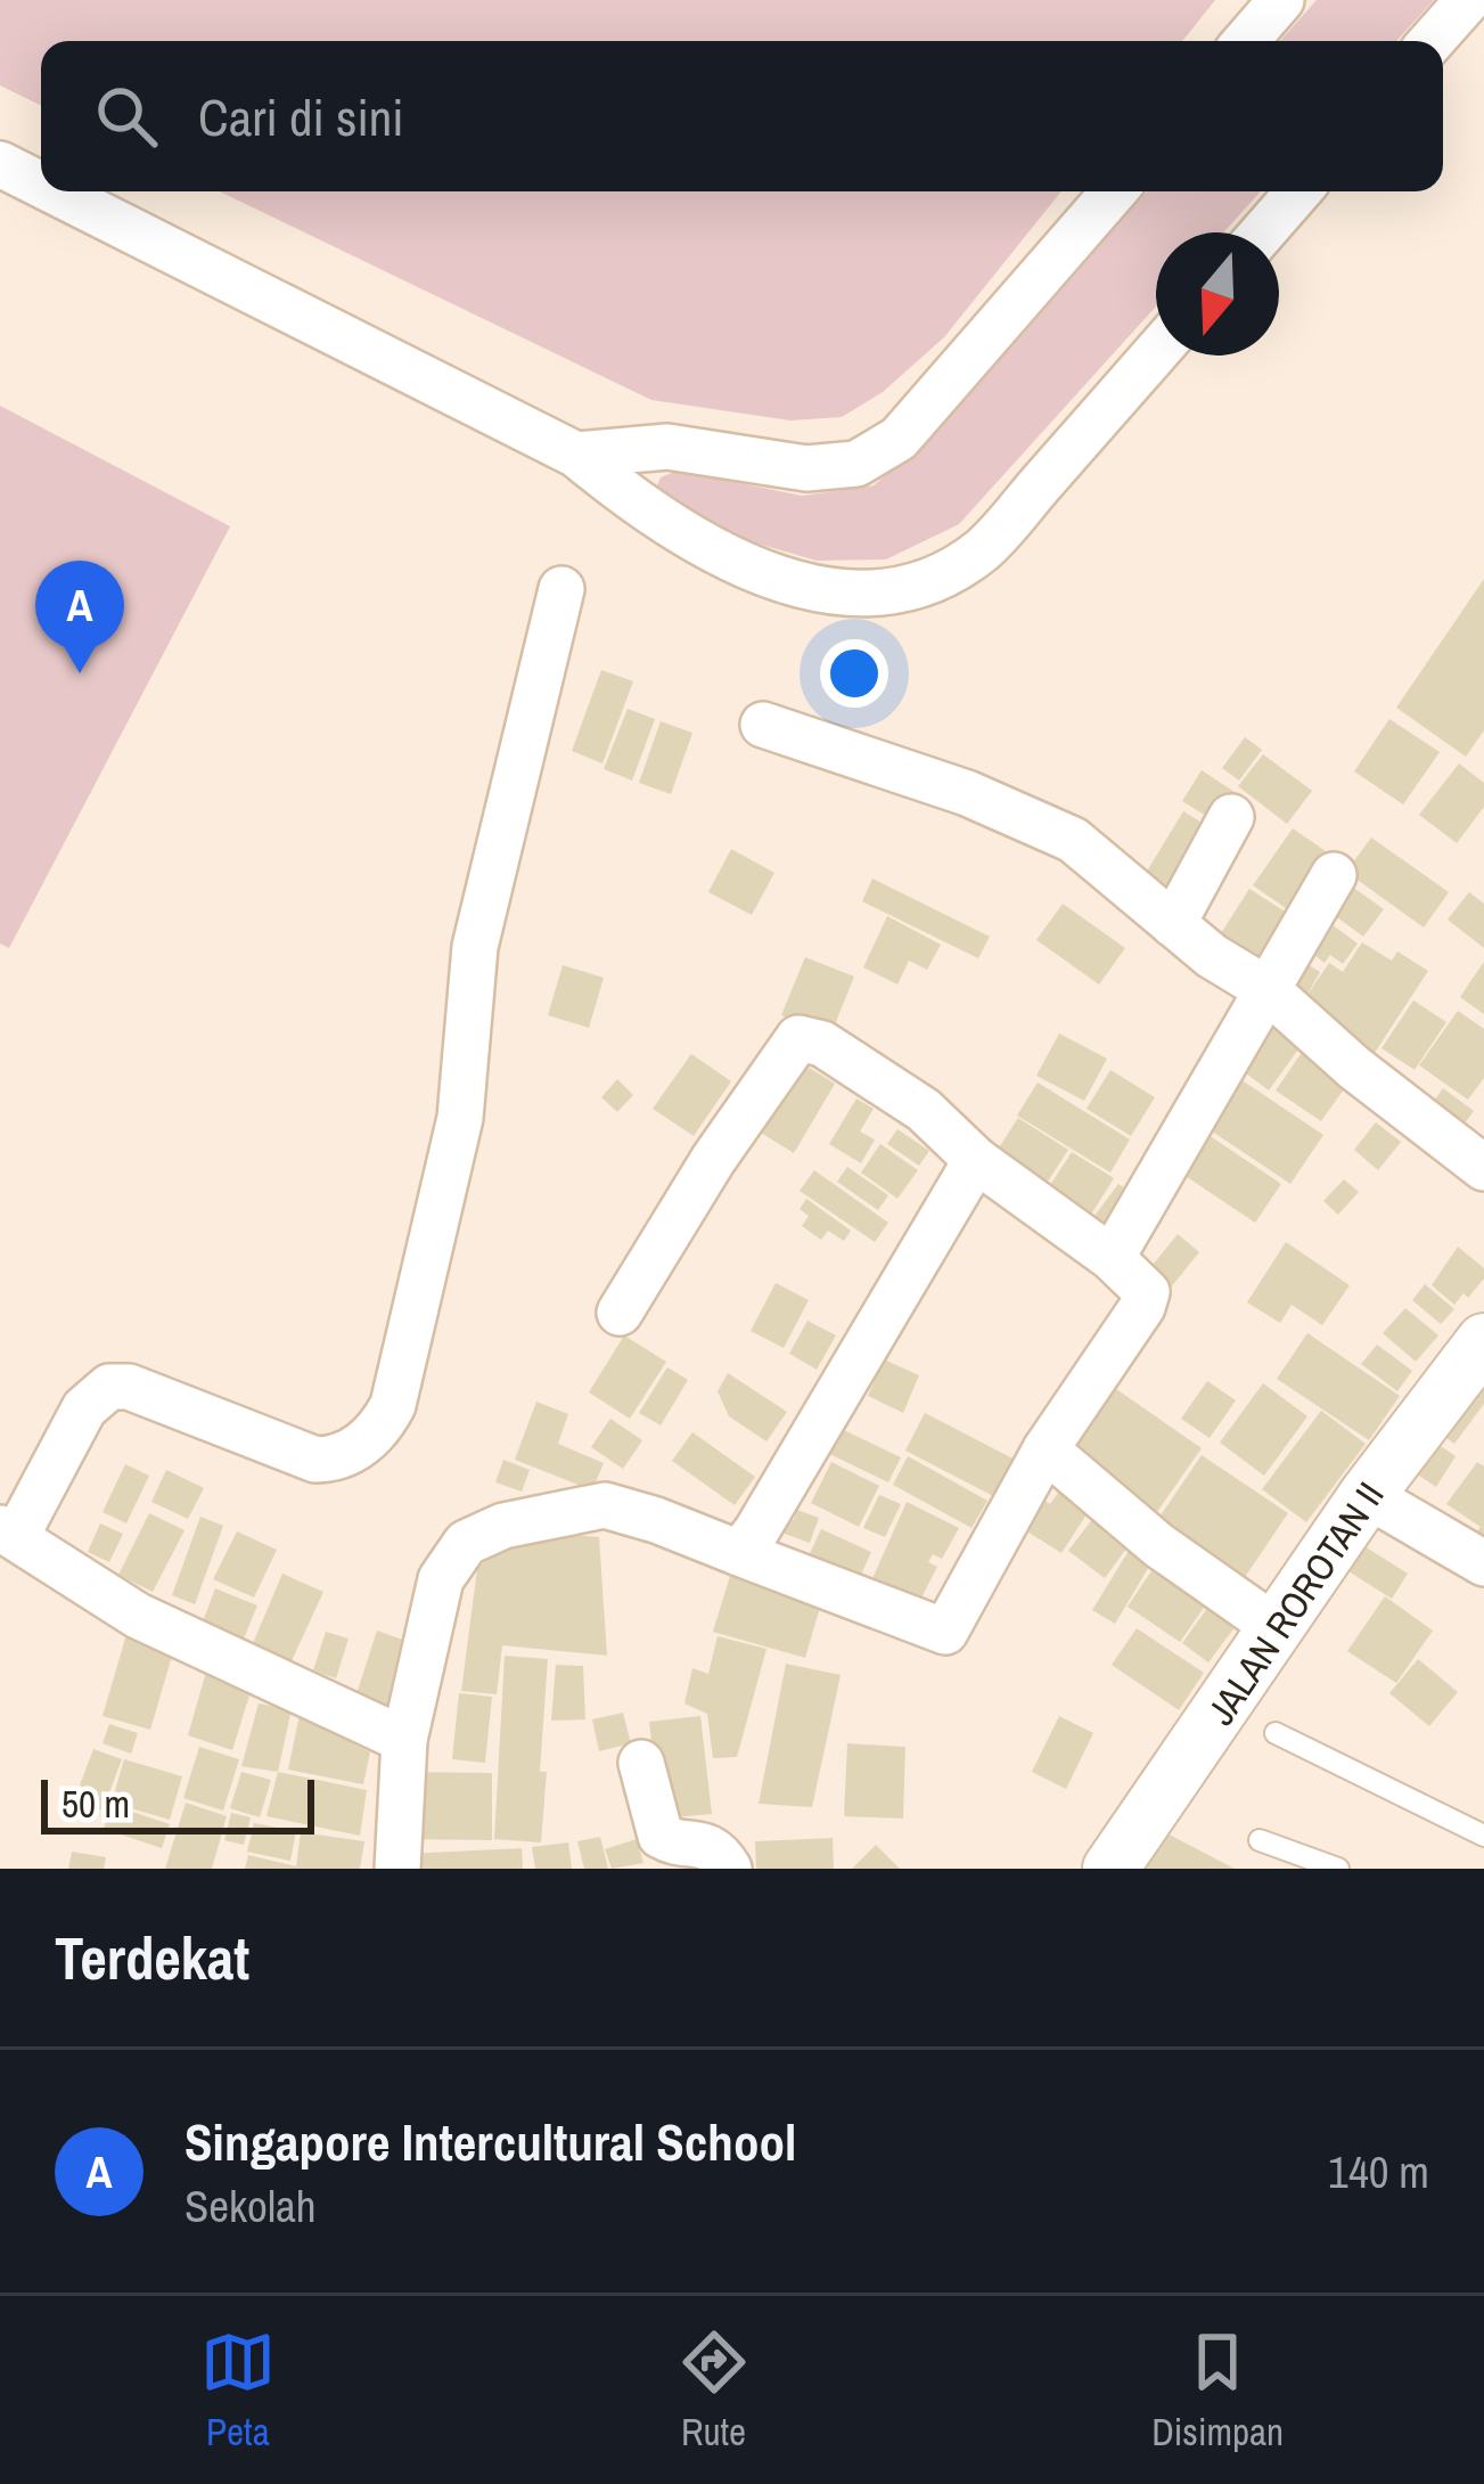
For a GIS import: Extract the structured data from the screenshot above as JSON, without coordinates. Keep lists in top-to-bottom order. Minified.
{"streets":{"street":["JALAN ROROTAN II"]},"scale_bar":"50 m","north":"bottom","page":{"search":"Cari di sini","pins":"A","scale":"50 m","heading":"Terdekat","list":[{"mark":"A","name":"Singapore Intercultural School","note":"Sekolah","value":"140 m"}],"nav":["Peta","Rute","Disimpan"]}}
